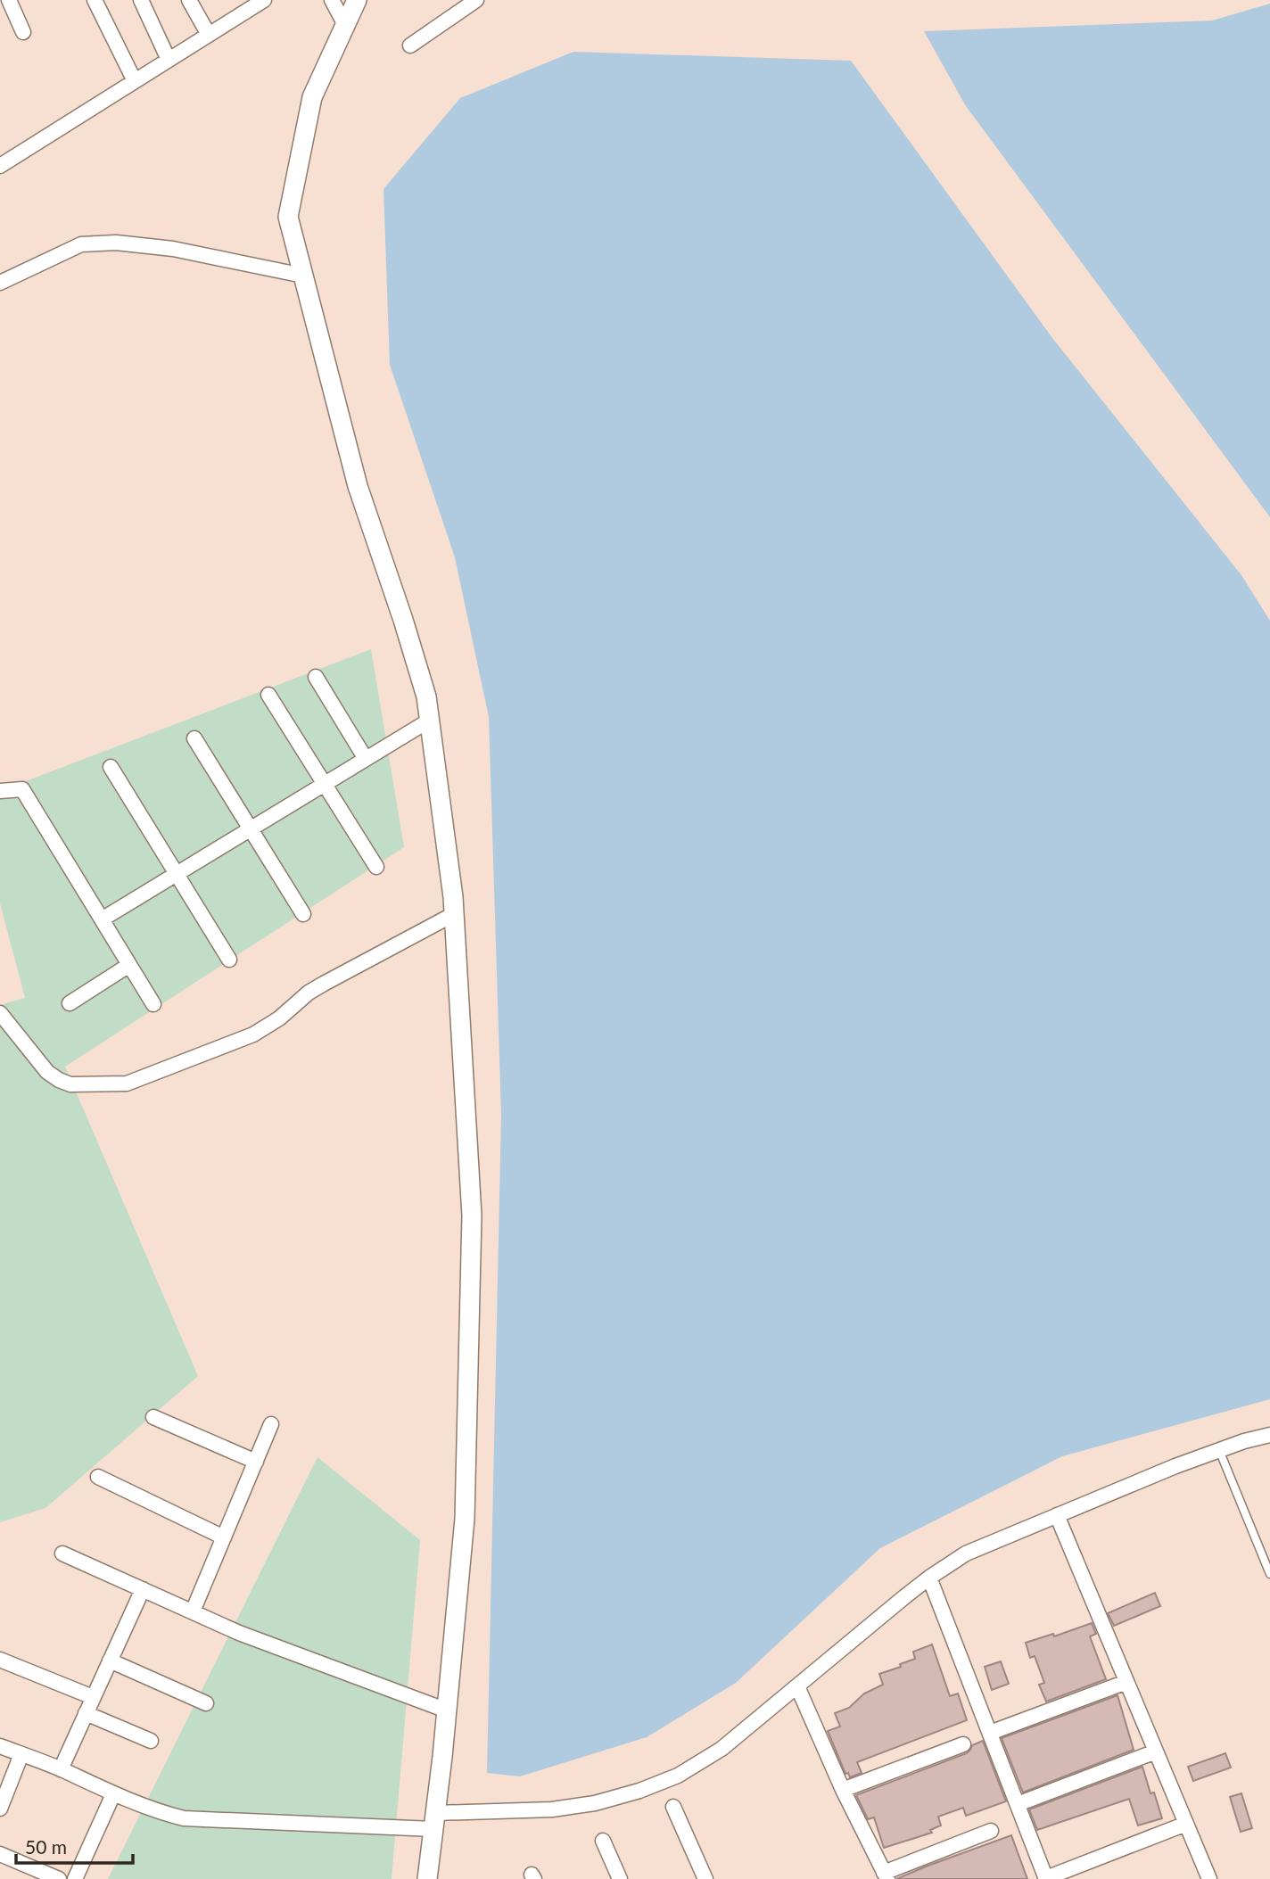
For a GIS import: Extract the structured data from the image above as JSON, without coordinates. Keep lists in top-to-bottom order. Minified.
{"scale_bar":"50 m"}
